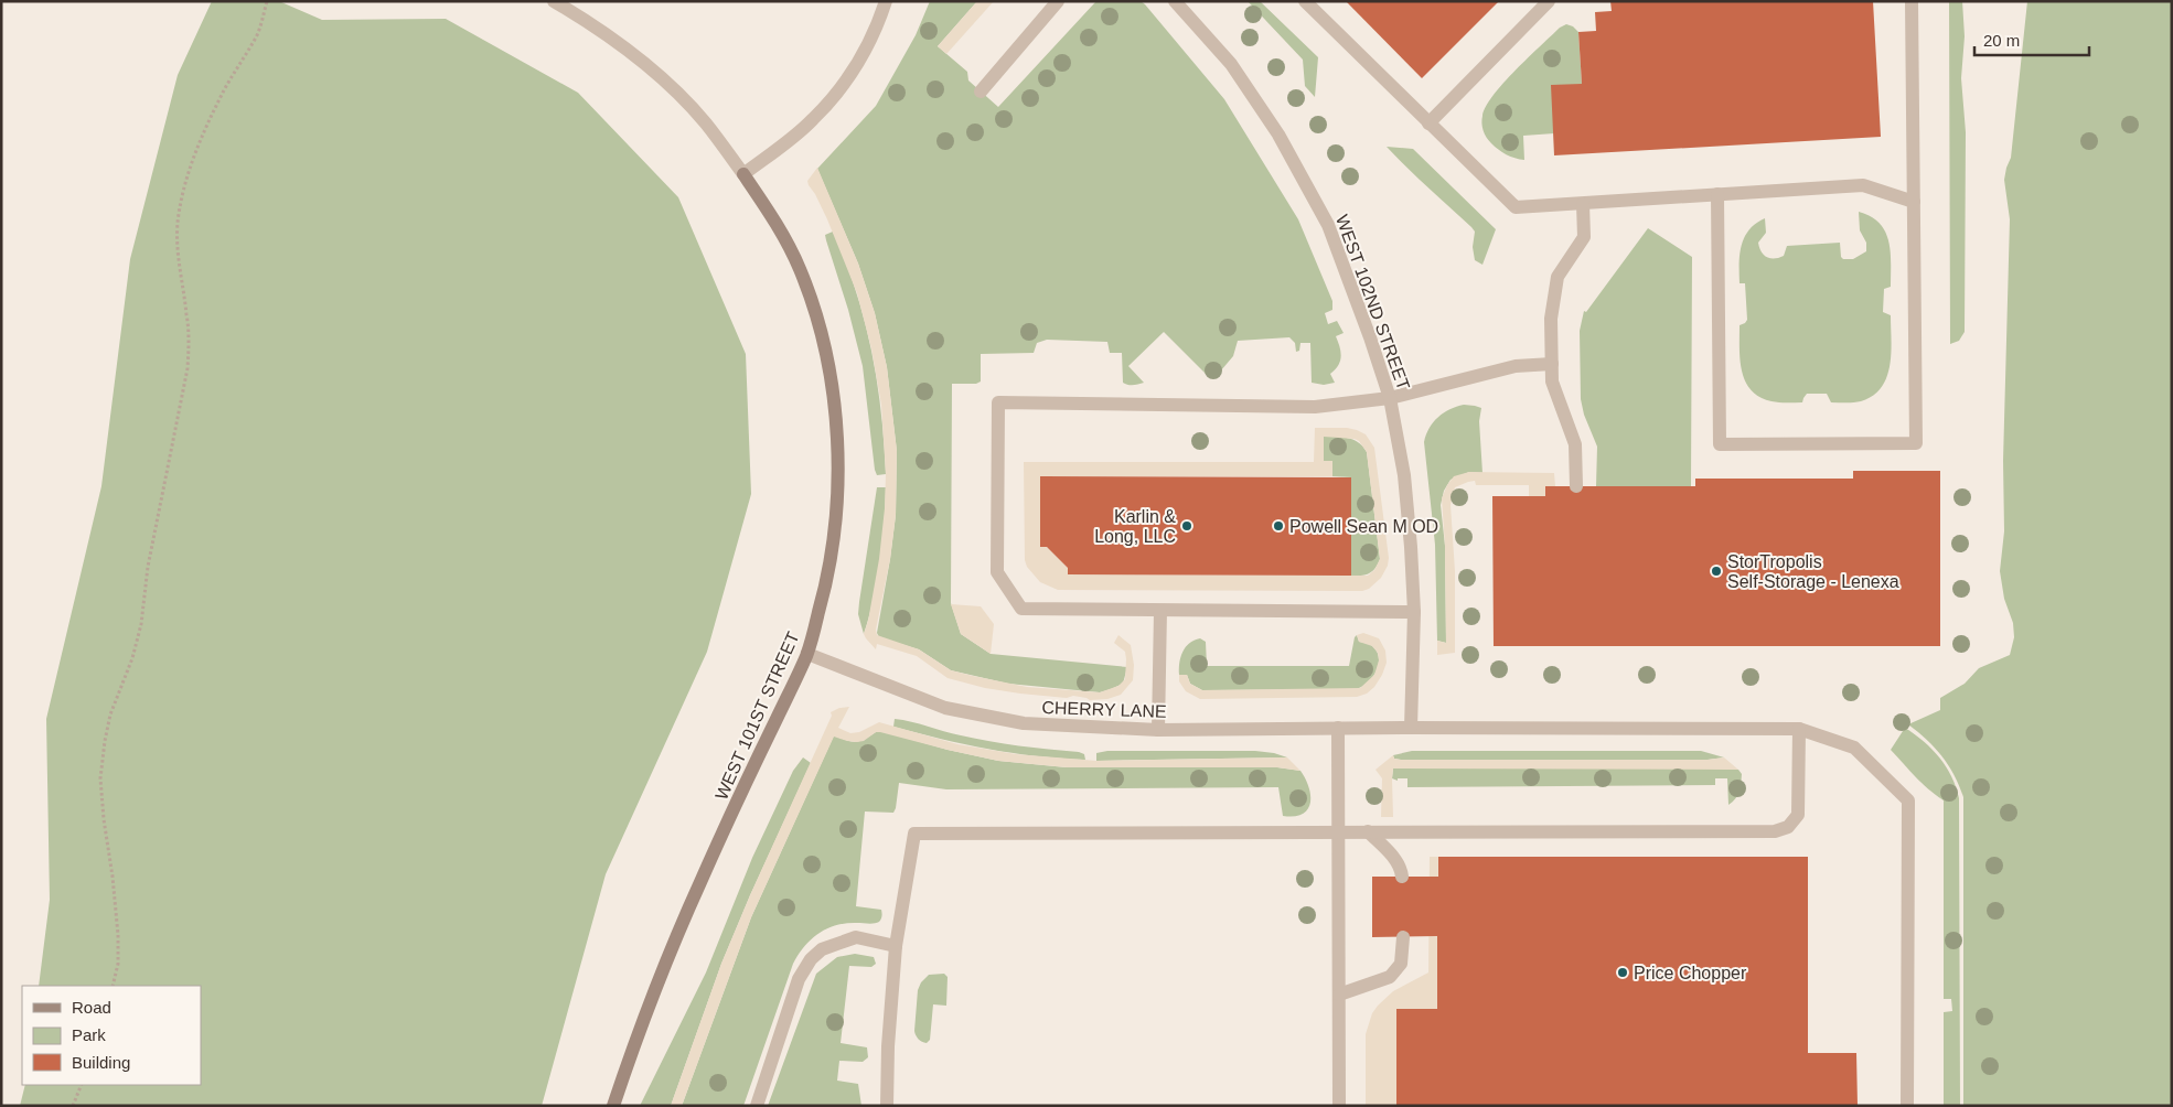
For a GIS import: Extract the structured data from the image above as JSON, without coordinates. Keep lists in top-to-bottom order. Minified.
{"streets":{"street":["WEST 102ND STREET","CHERRY LANE","WEST 101ST STREET"]},"crossings":[["WEST 102ND STREET","CHERRY LANE"],["CHERRY LANE","WEST 101ST STREET"]],"places":["Karlin & Long, LLC","Powell Sean M OD","StorTropolis Self-Storage - Lenexa","Price Chopper"],"legend":["Road","Park","Building"],"scale_bar":"20 m"}
